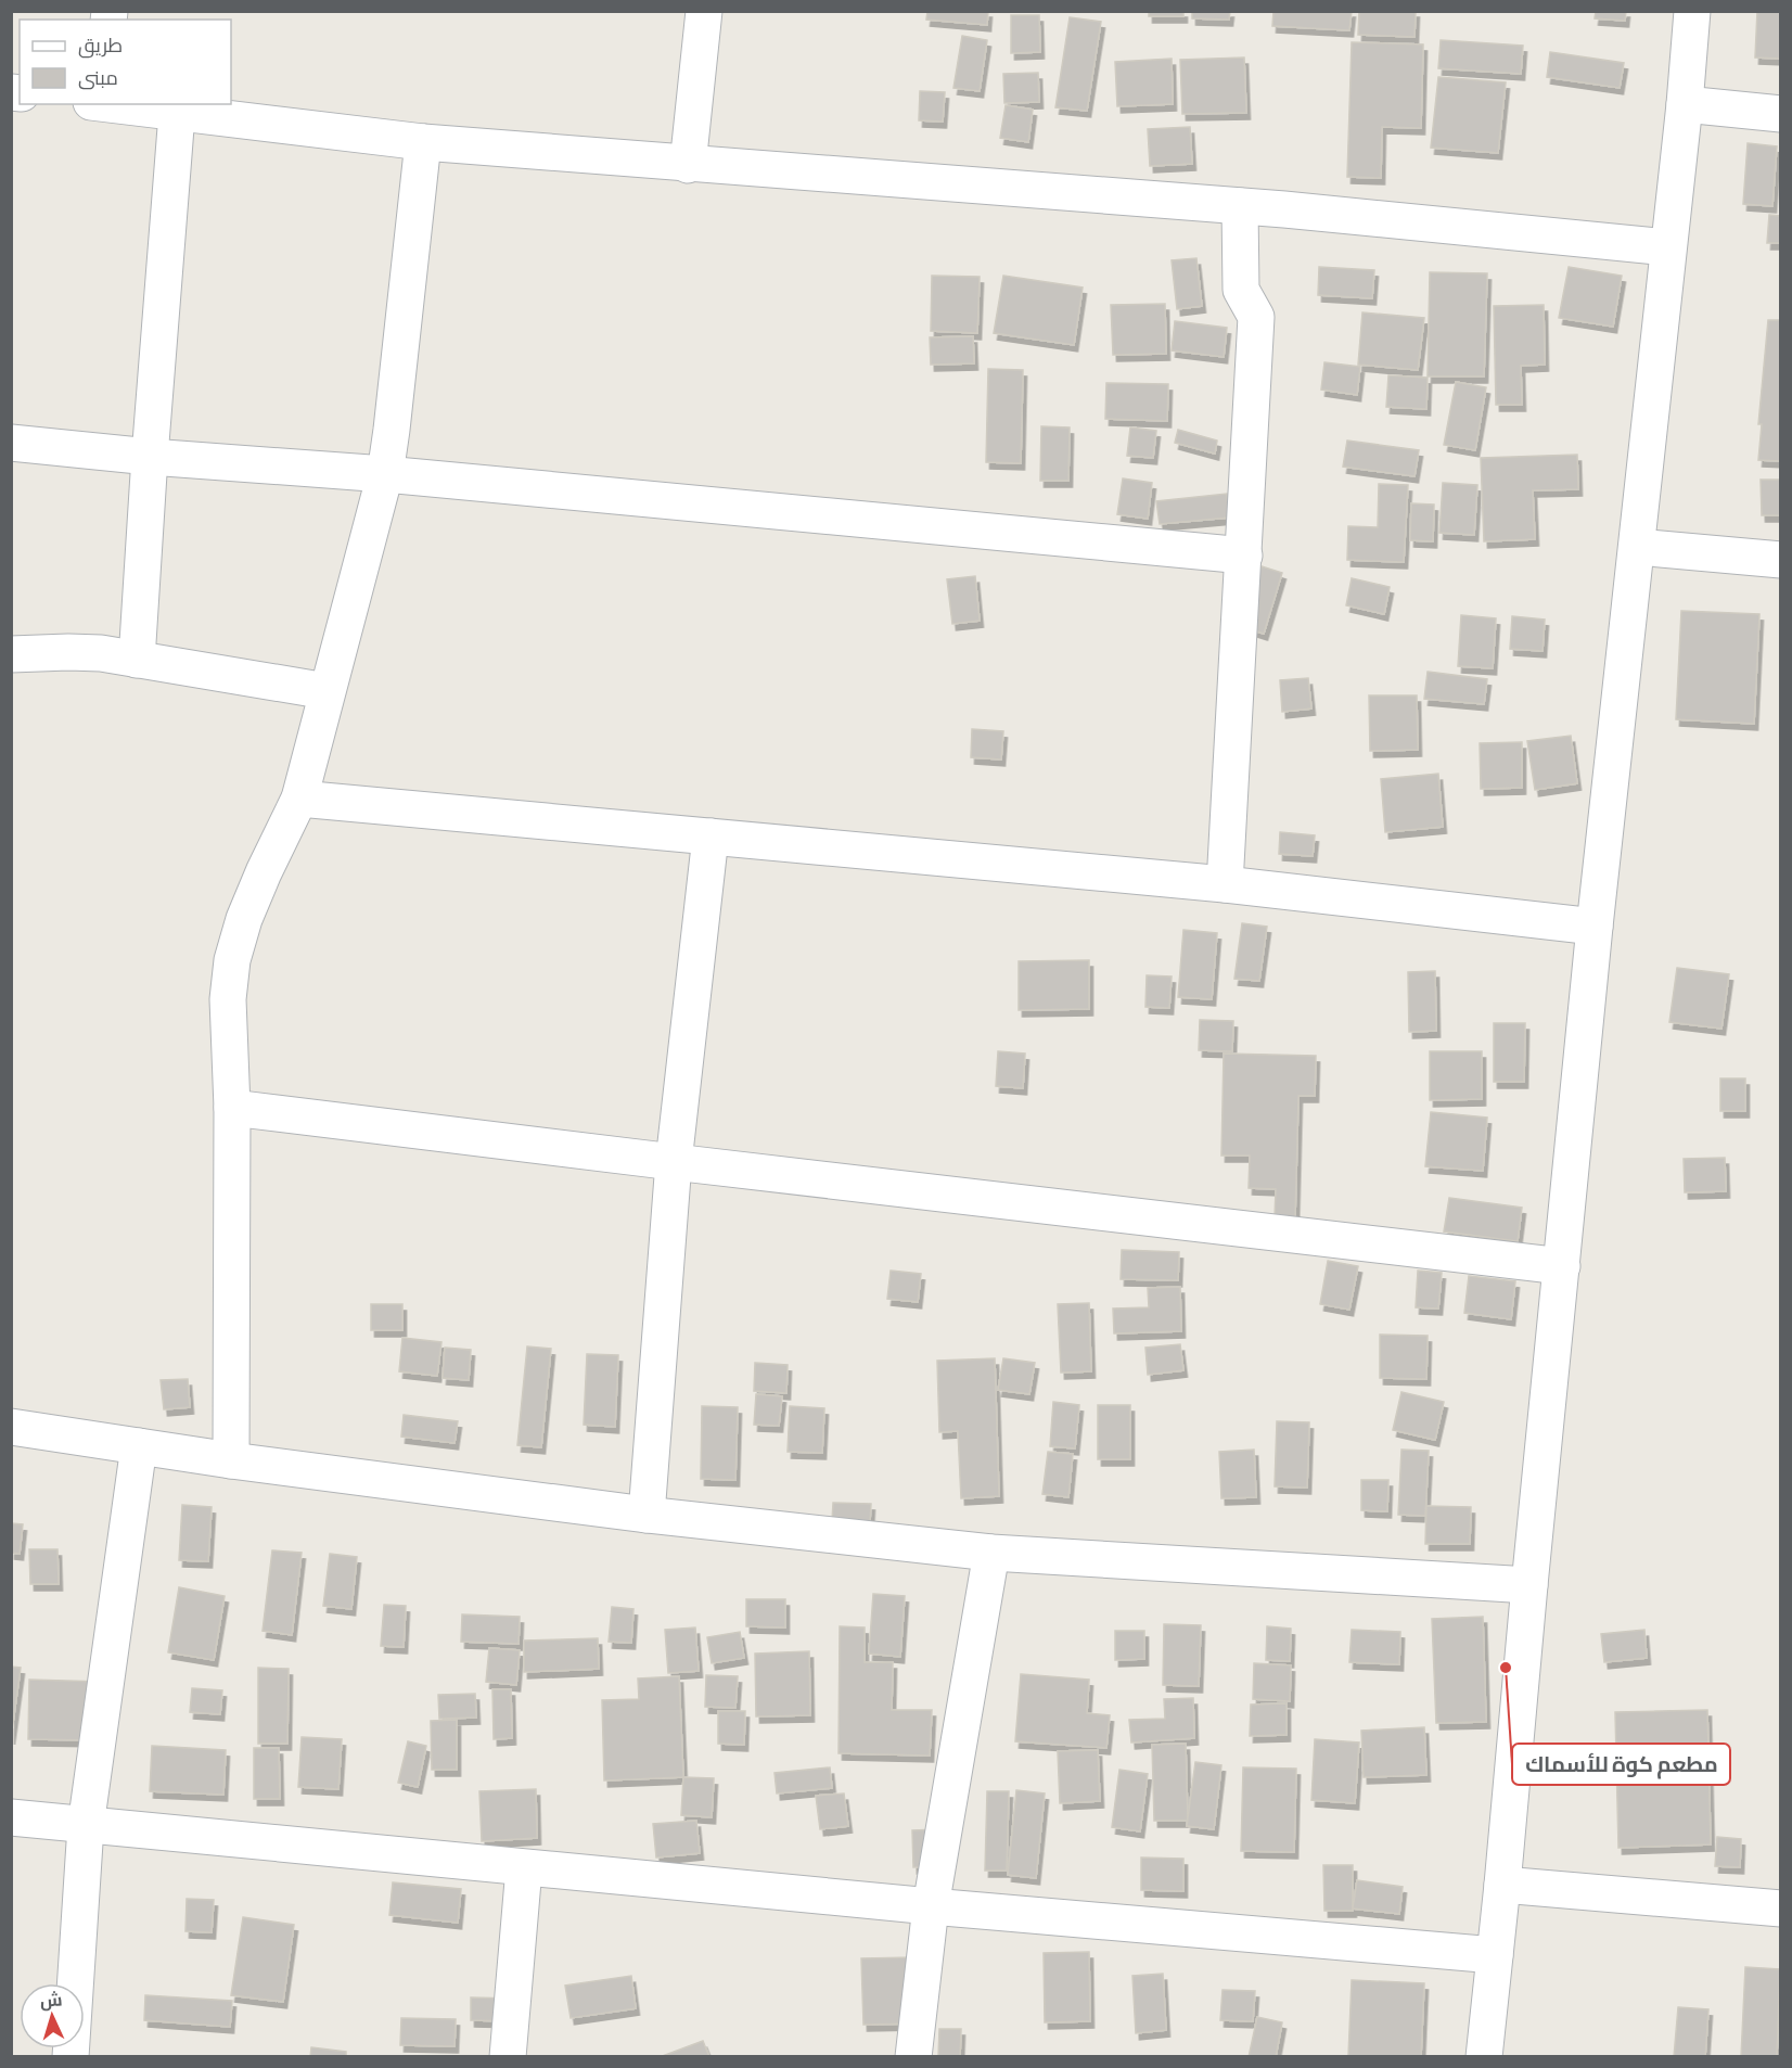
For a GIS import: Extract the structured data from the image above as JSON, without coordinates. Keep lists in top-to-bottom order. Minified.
{"places":["مطعم كوة للأسماك"],"legend":["طريق","مبنى"],"north":"top"}
